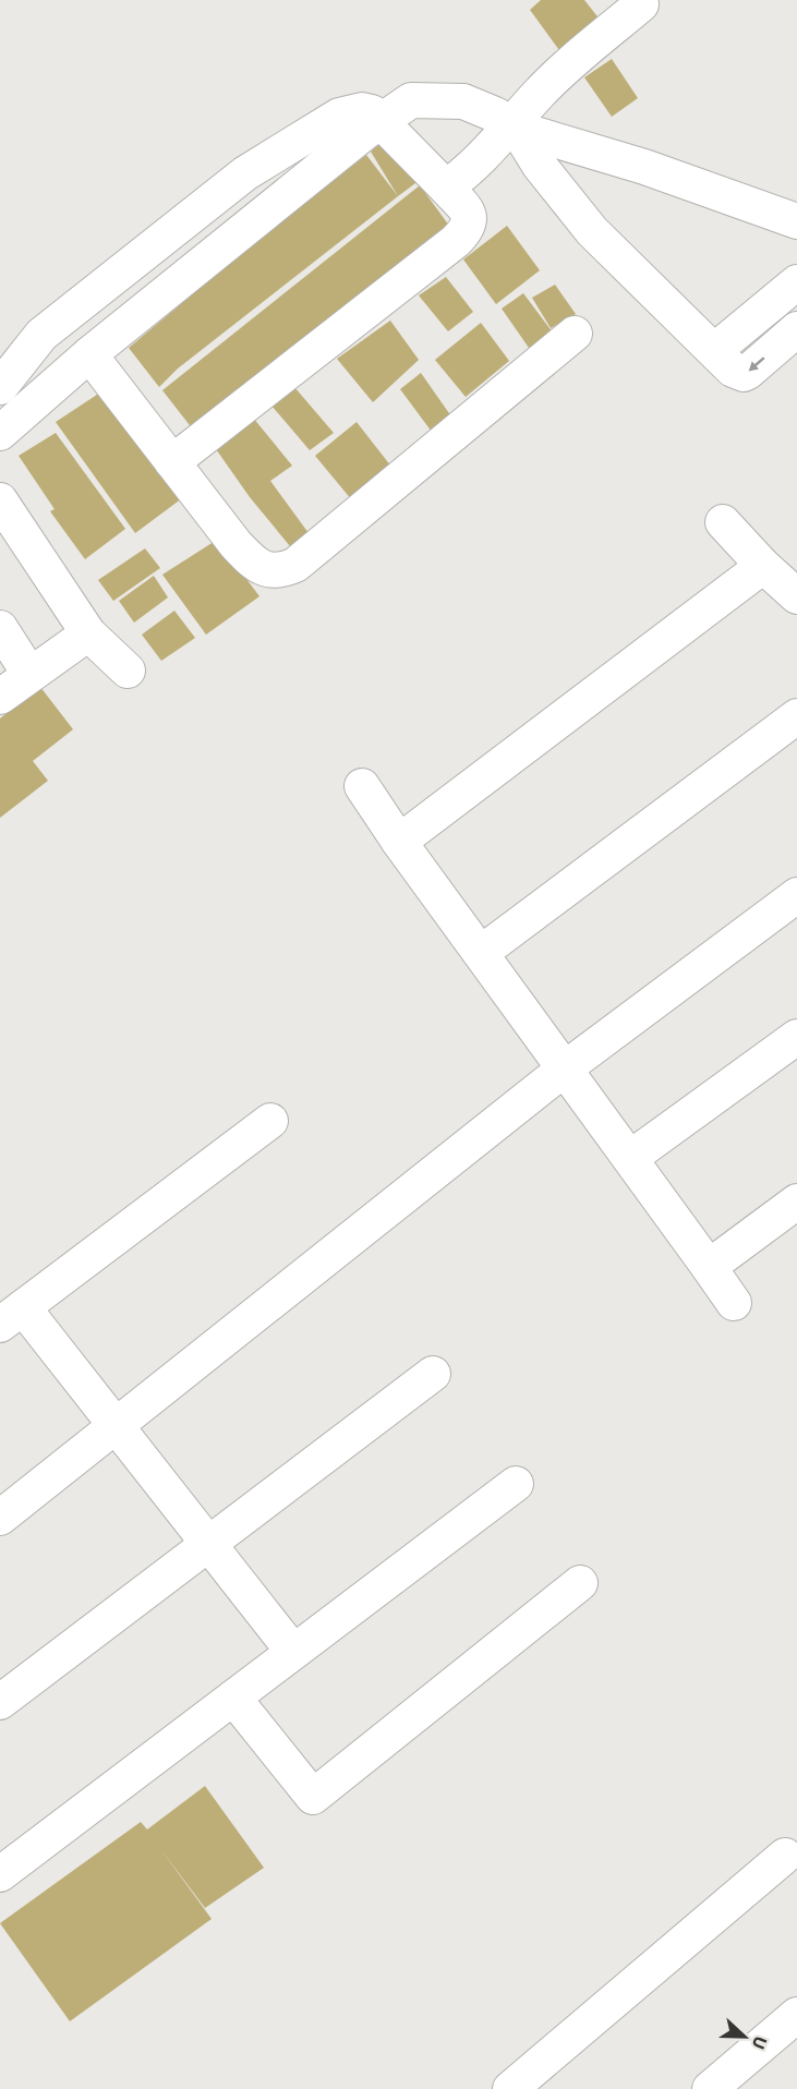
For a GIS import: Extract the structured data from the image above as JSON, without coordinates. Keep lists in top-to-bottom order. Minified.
{"north":"right"}
